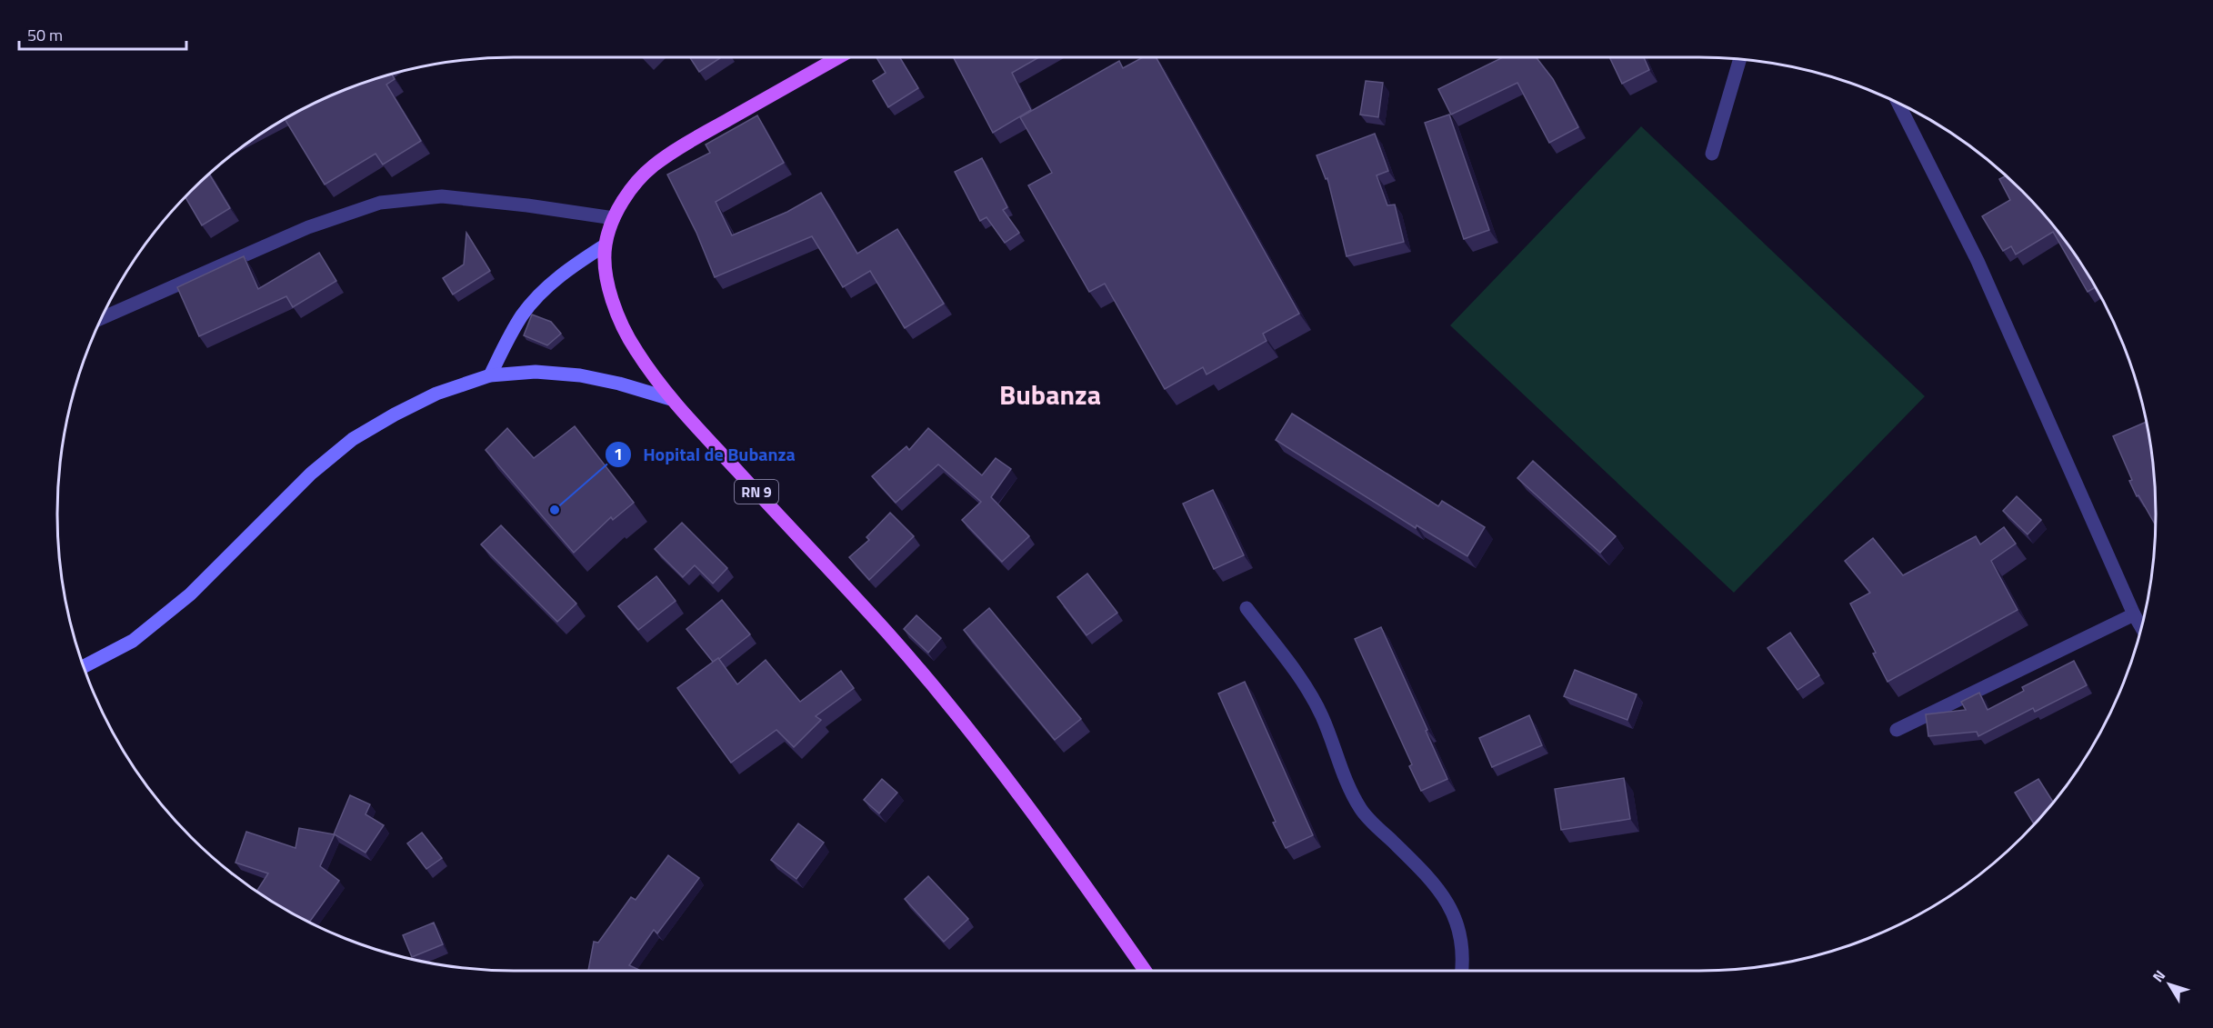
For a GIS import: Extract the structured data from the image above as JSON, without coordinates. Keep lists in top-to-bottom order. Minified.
{"streets":{"main road":["RN 9"]},"districts":["Bubanza"],"places":["Hopital de Bubanza"],"scale_bar":"50 m","north":"top left"}
